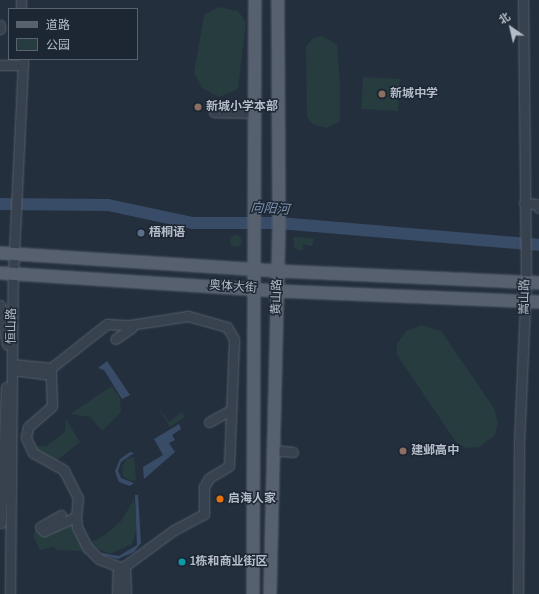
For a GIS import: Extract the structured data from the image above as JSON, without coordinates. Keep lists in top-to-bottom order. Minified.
{"streets":{"main road":["奥体大街","黄山路"],"street":["嵩山路","恒山路"]},"crossings":[["奥体大街","黄山路"],["奥体大街","嵩山路"],["奥体大街","恒山路"]],"water":["向阳河"],"places":["新城中学","新城小学本部","梧桐语","建邺高中","启海人家","1栋和商业街区"],"legend":["道路","公园"],"north":"top left"}
